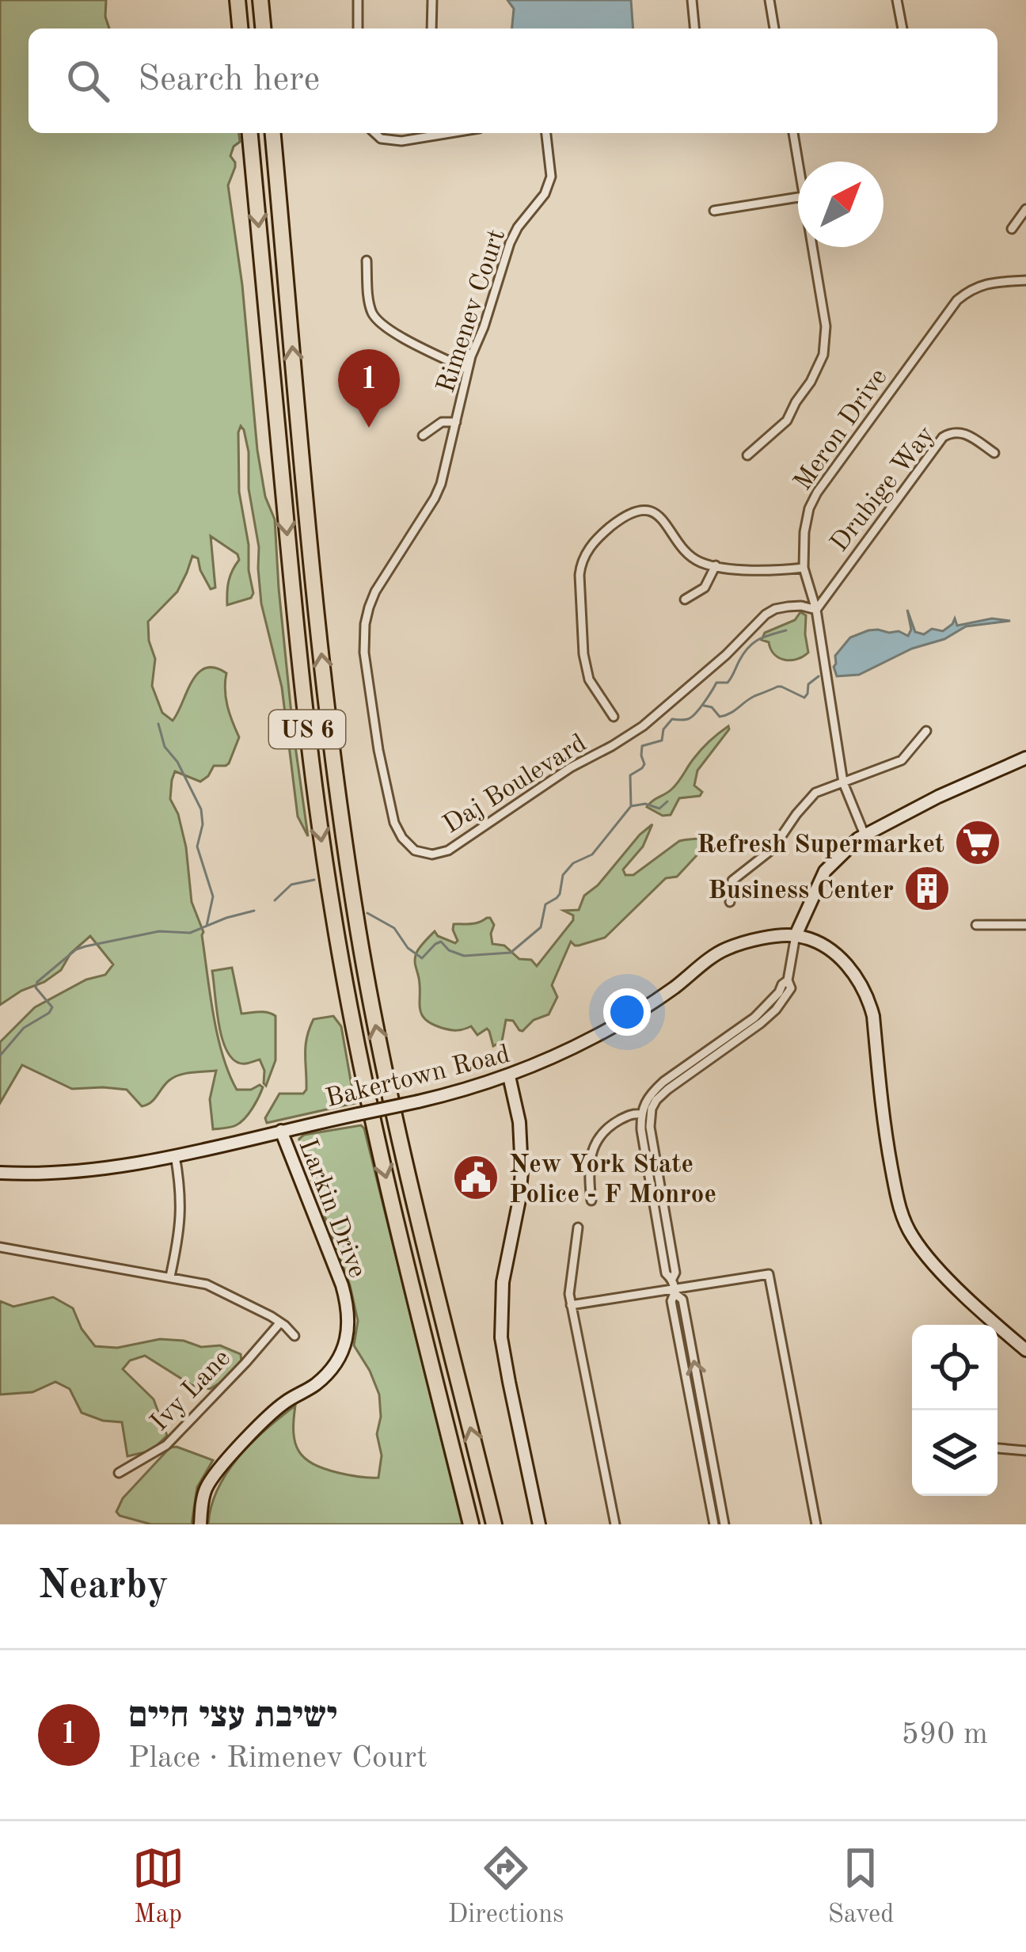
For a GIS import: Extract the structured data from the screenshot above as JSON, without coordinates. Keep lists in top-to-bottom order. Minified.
{"streets":{"highway":["US 6"],"main road":["Bakertown Road","Larkin Drive"],"street":["Rimenev Court","Meron Drive","Drubige Way","Daj Boulevard","Ivy Lane"]},"crossings":[["Rimenev Court","Daj Boulevard"],["Meron Drive","Drubige Way"],["Meron Drive","Daj Boulevard"],["Drubige Way","Daj Boulevard"],["Bakertown Road","Larkin Drive"]],"places":{"supermarket":["Refresh Supermarket"],"building":["Business Center"],"public building":["New York State Police - F Monroe"]},"north":"top right","page":{"search":"Search here","pins":"1","heading":"Nearby","list":[{"mark":"1","name":"ישיבת עצי חיים","note":"Place · Rimenev Court","value":"590 m"}],"nav":["Map","Directions","Saved"]}}
